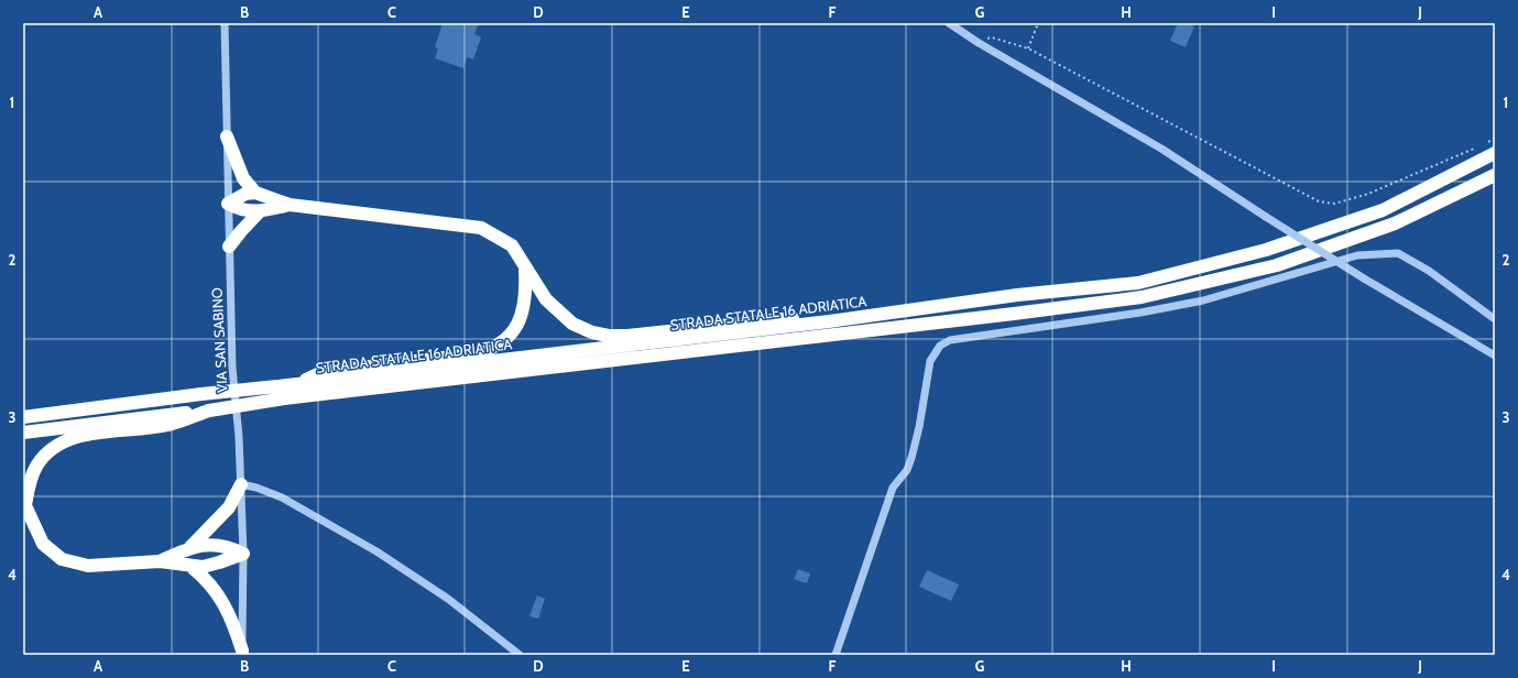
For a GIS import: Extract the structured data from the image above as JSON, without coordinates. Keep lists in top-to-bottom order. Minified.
{"streets":{"highway":["STRADA STATALE 16 ADRIATICA"],"street":["VIA SAN SABINO"]},"grid":{"columns":["A","B","C","D","E","F","G","H","I","J"],"rows":["1","2","3","4"]}}
